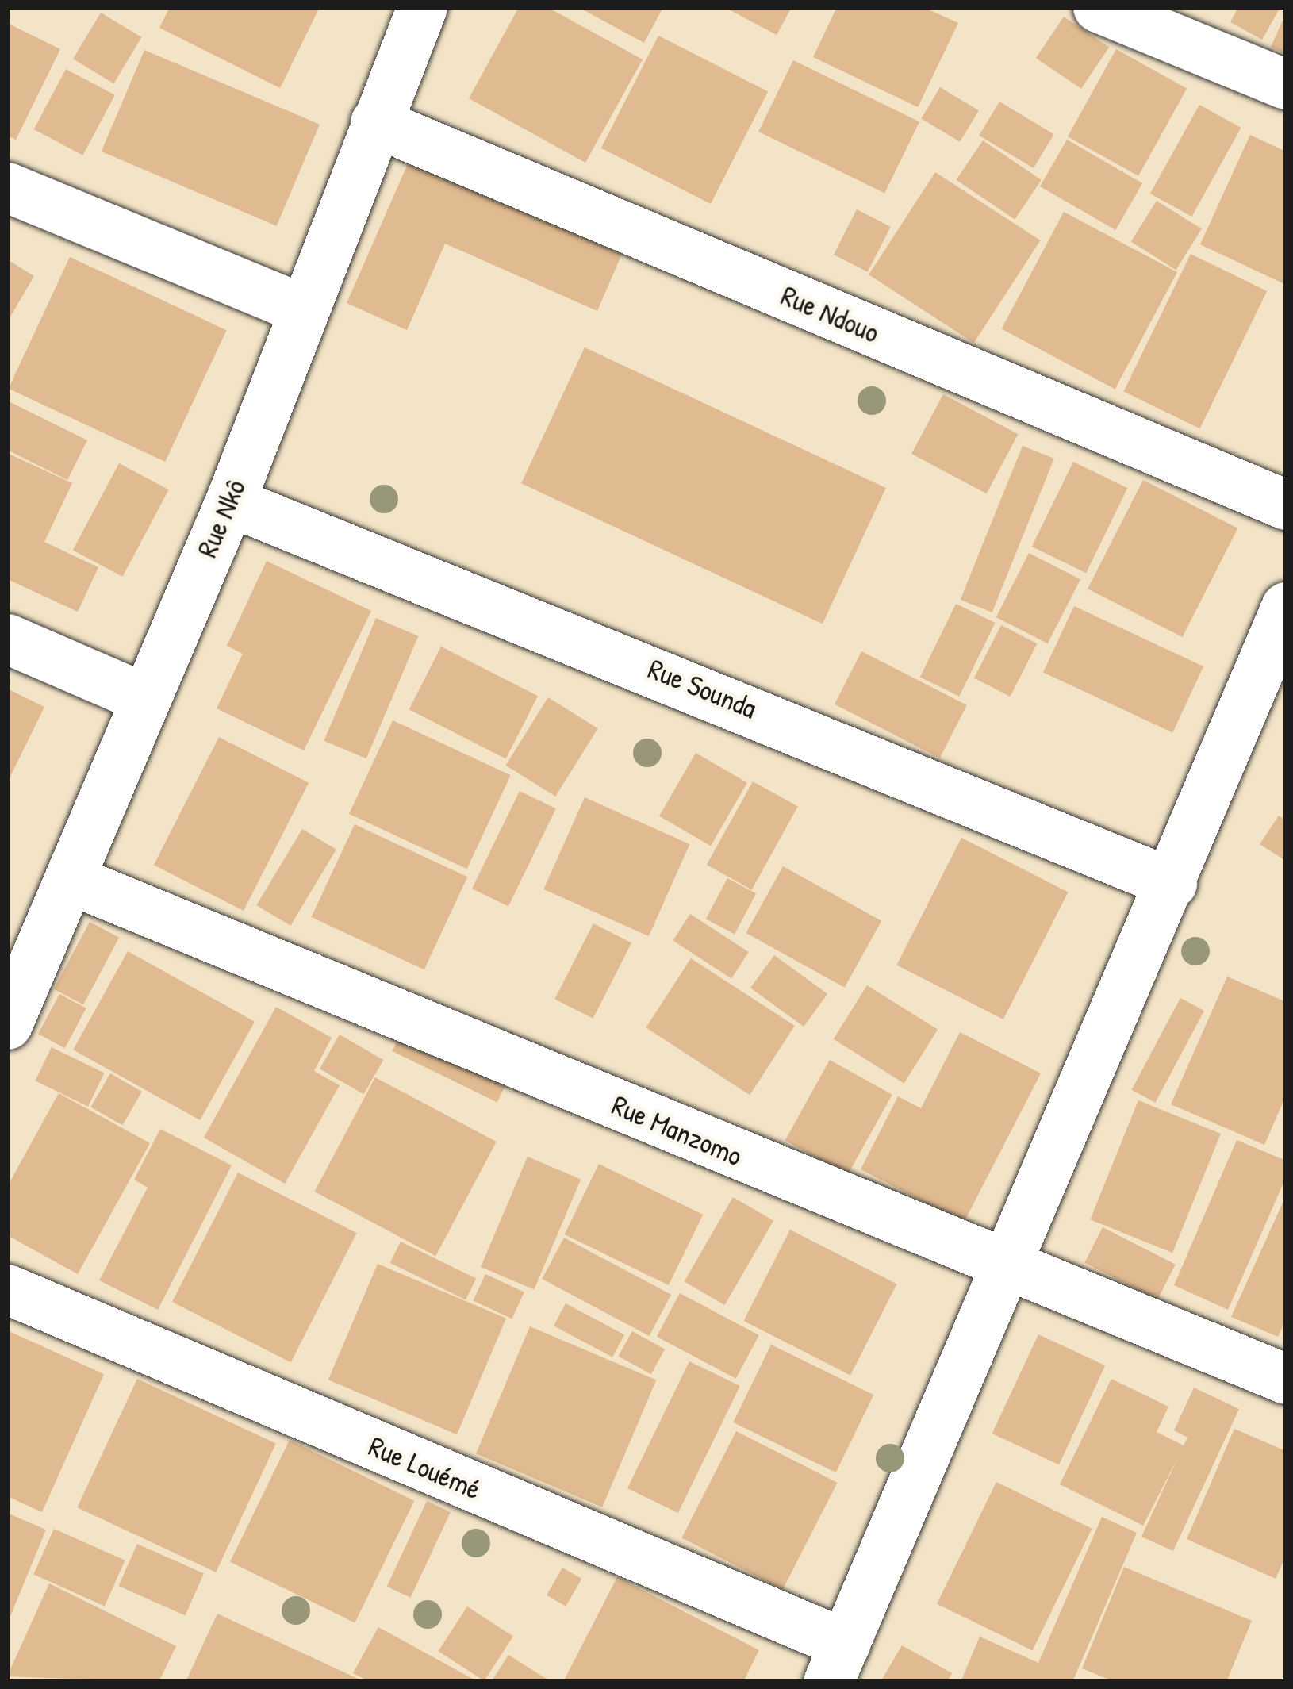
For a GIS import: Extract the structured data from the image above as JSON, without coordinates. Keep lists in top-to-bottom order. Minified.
{"streets":{"street":["Rue Ndouo","Rue Nkô","Rue Sounda","Rue Manzomo","Rue Louémé"]},"crossings":[["Rue Ndouo","Rue Nkô"],["Rue Nkô","Rue Sounda"],["Rue Nkô","Rue Manzomo"]]}
